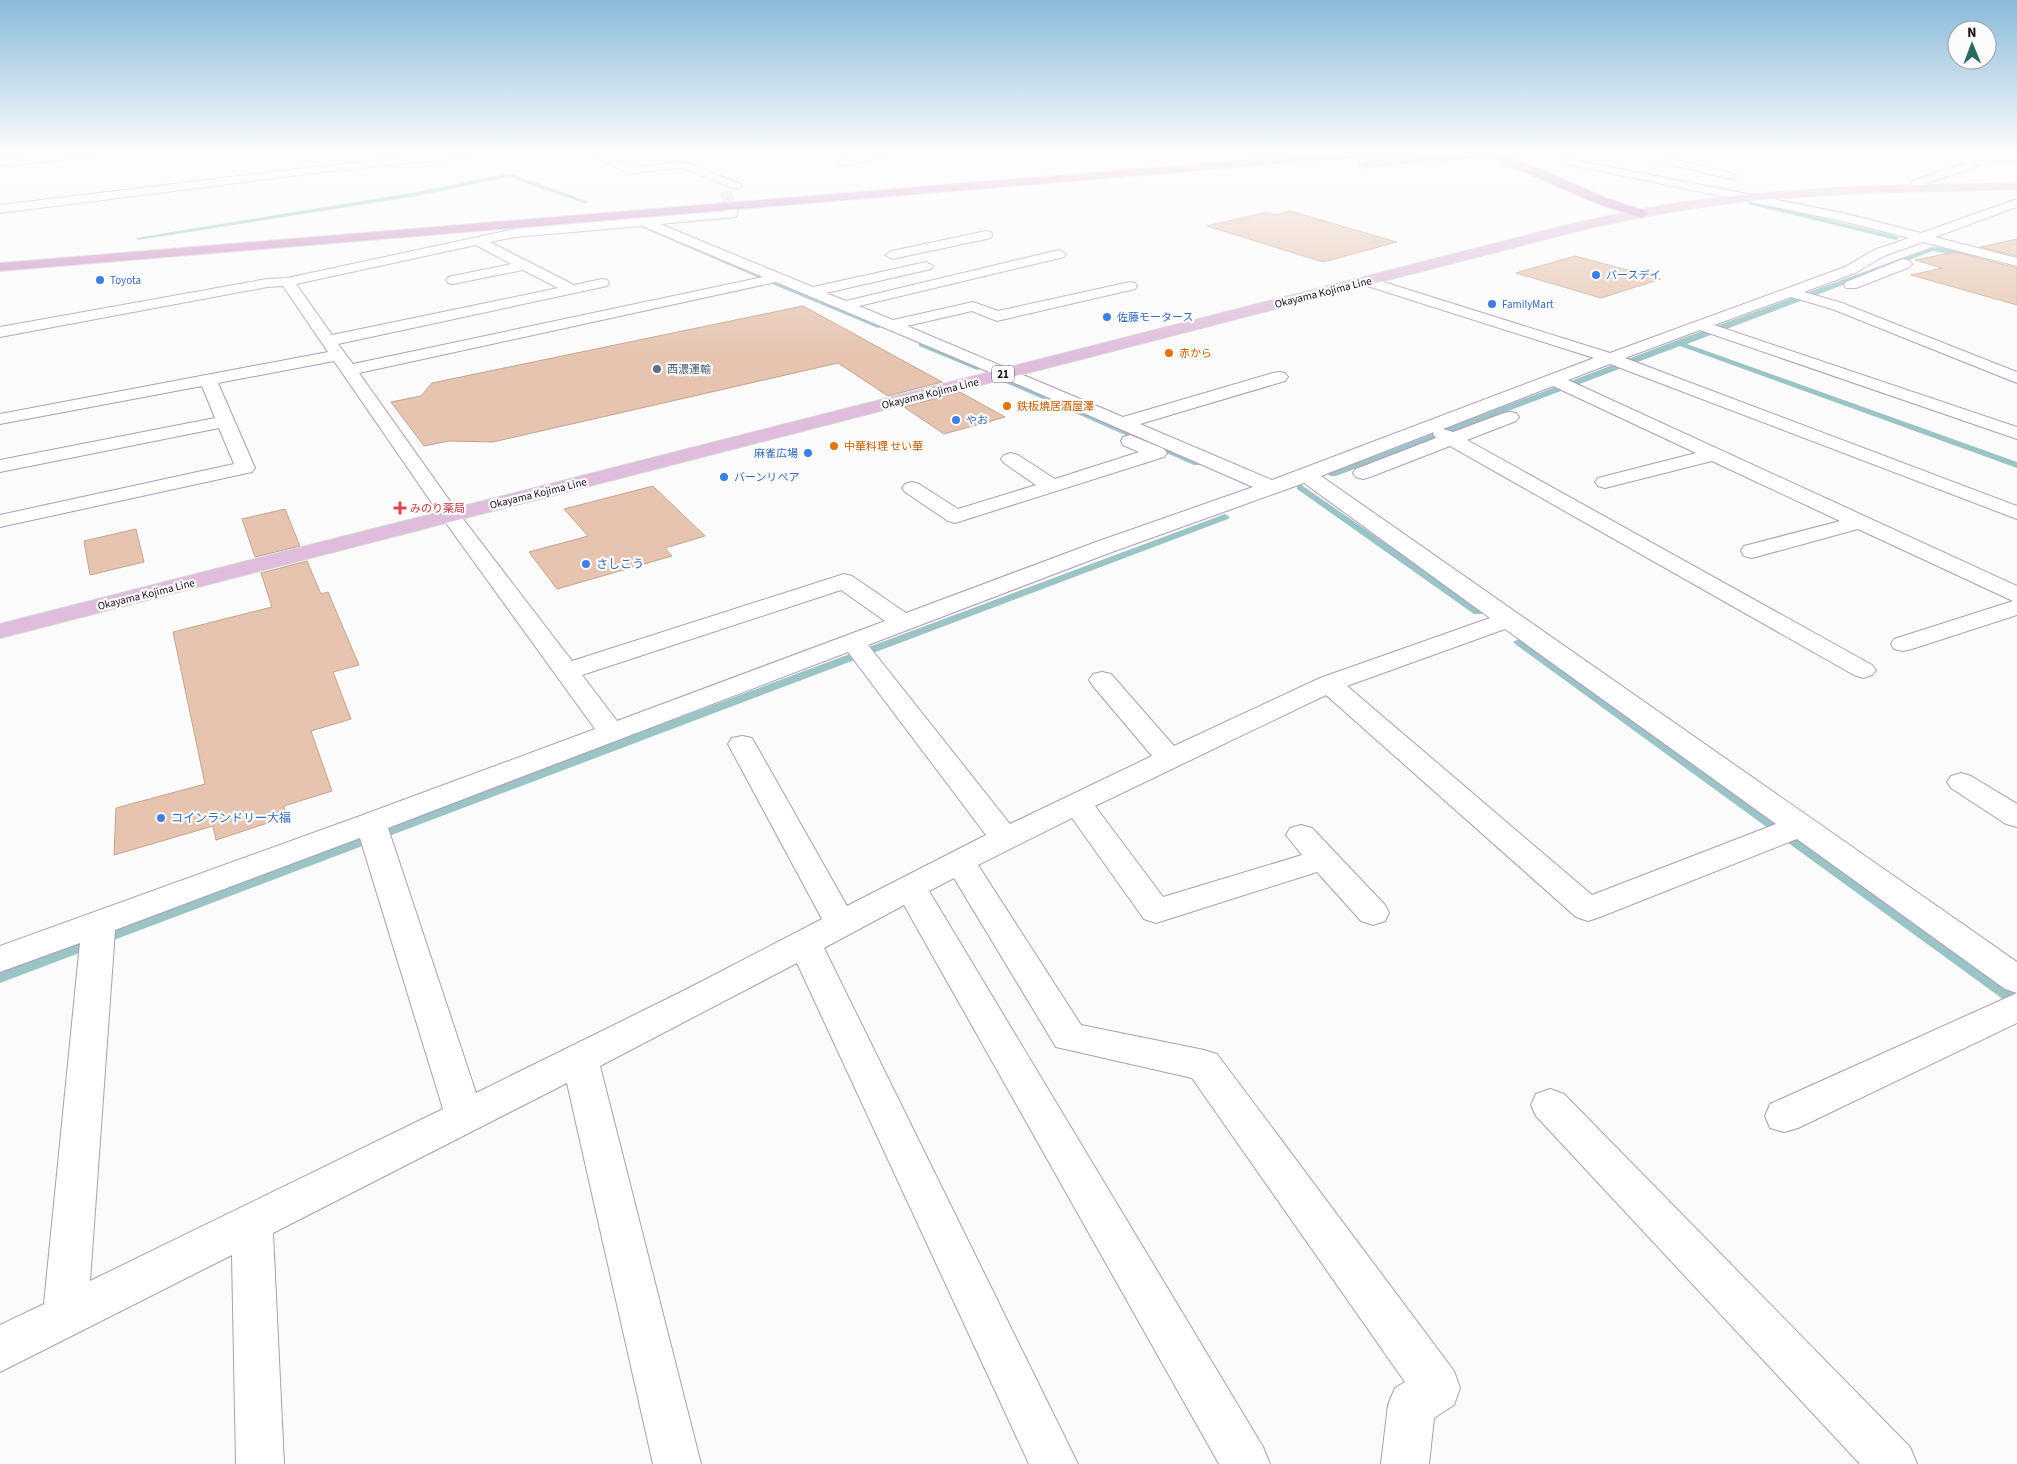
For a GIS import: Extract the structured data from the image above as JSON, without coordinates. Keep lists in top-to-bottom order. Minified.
{"streets":{"main road":["Okayama Kojima Line","21"]},"places":{"other":["バースデイ","Toyota","FamilyMart","佐藤モータース","赤から","西濃運輸","鉄板焼居酒屋澤","やお","中華料理 せい華","麻雀広場","バーンリペア","さしこう","コインランドリー大福"],"health":["みのり薬局"]},"north":"top"}
